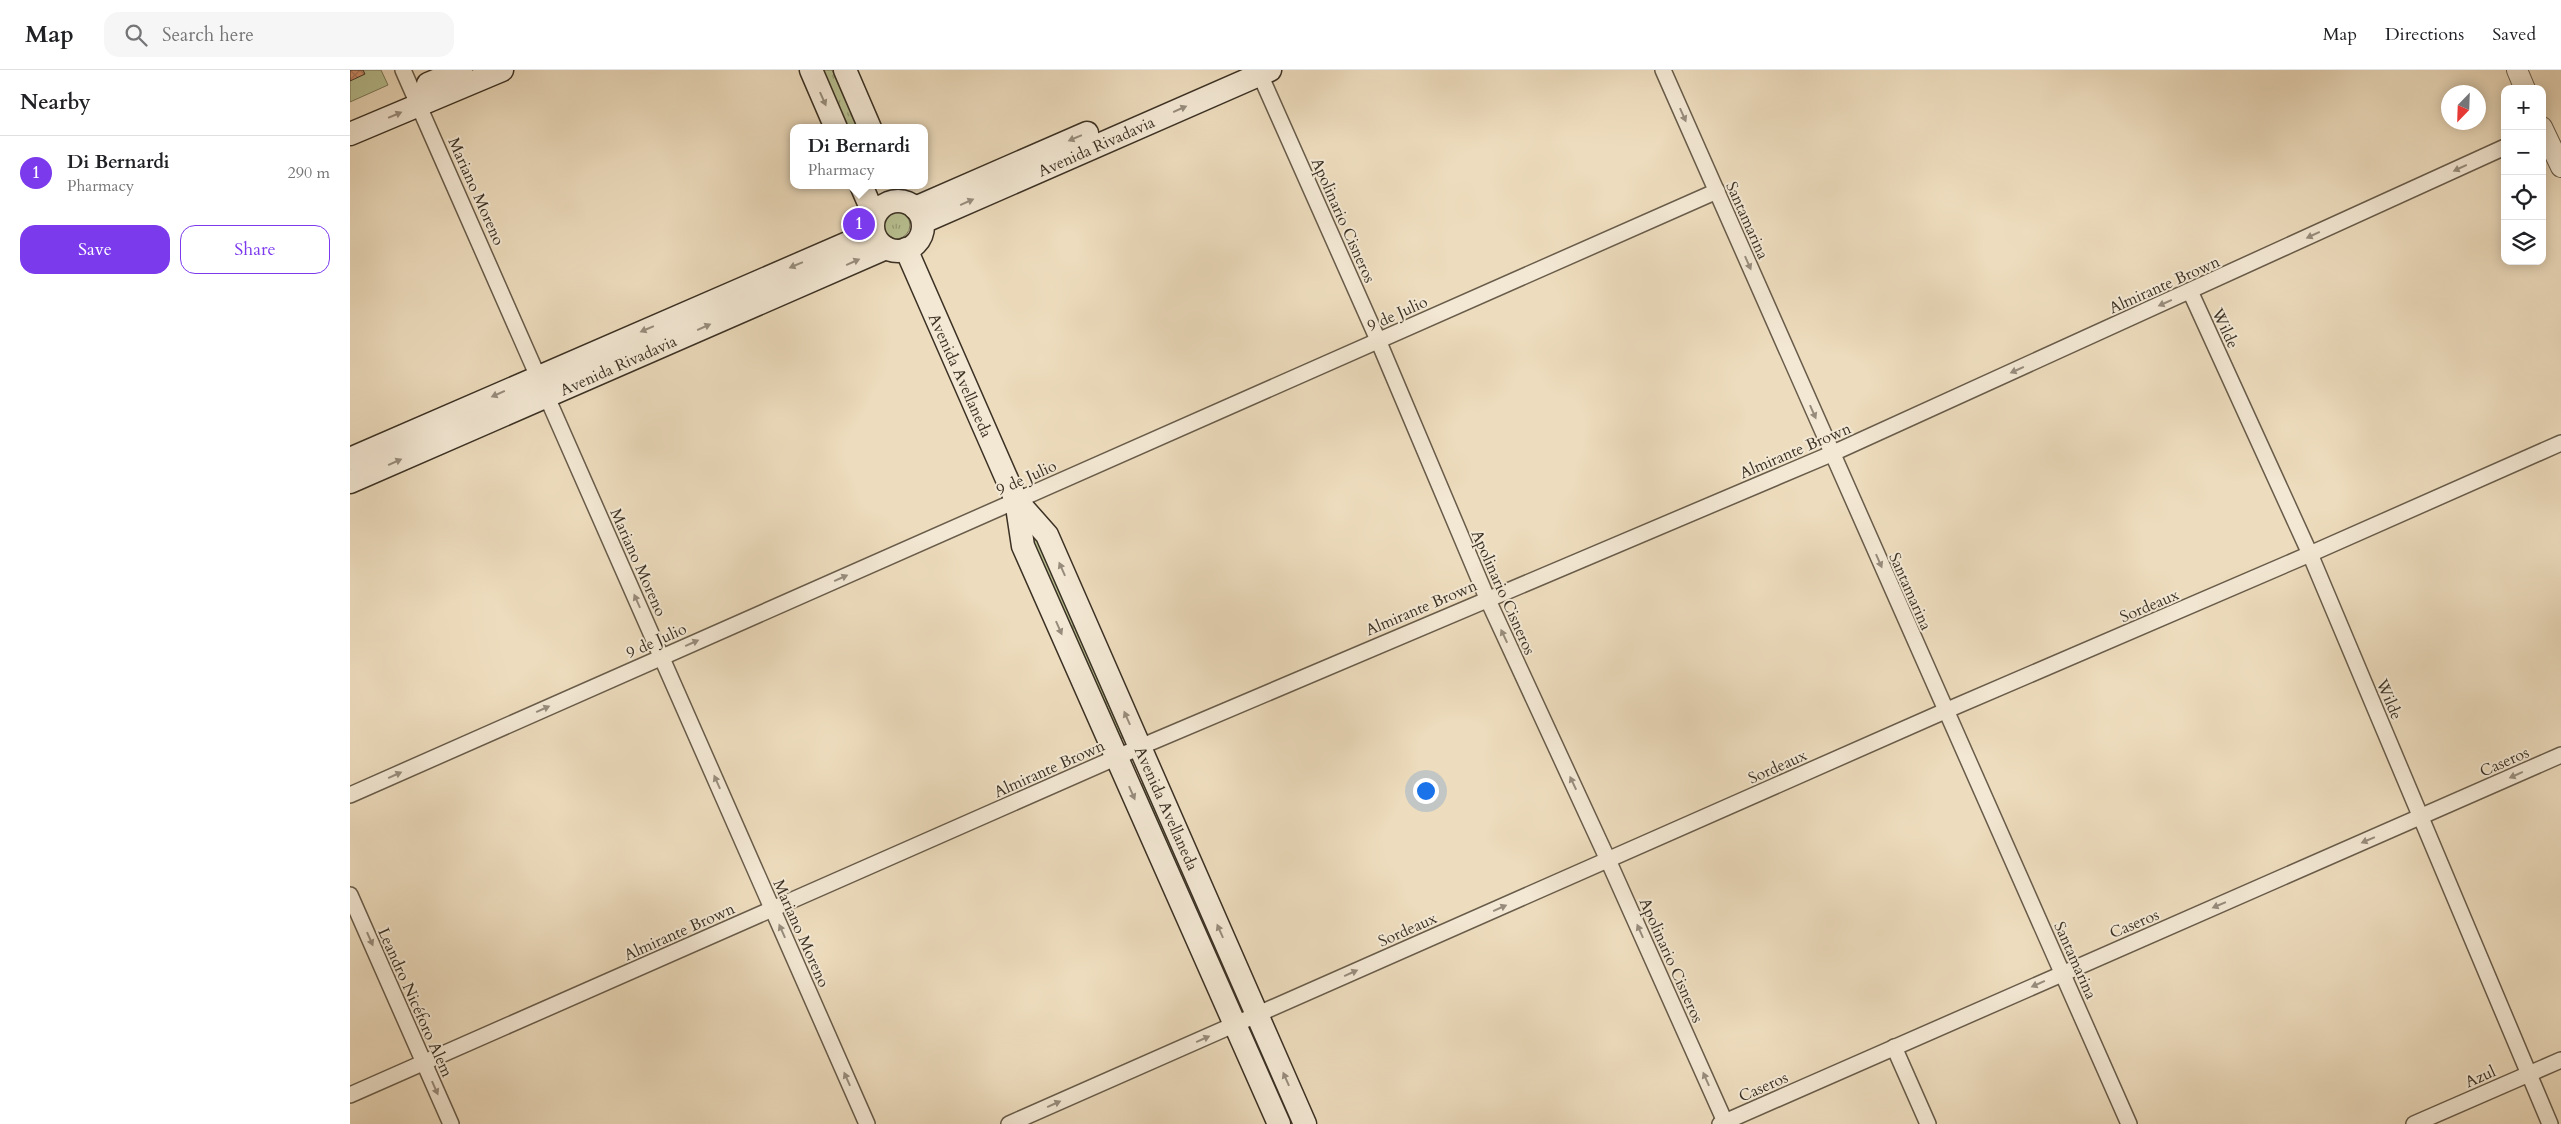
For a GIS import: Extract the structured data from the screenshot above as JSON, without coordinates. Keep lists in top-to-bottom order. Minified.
{"streets":{"main road":["Avenida Rivadavia","Avenida Avellaneda"],"street":["Mariano Moreno","Apolinario Cisneros","Santamarina","Almirante Brown","9 de Julio","Wilde","Sordeaux","Caseros","Leandro Nicéforo Alem","Azul"]},"crossings":[["Avenida Rivadavia","Mariano Moreno"],["Avenida Rivadavia","Apolinario Cisneros"],["Avenida Rivadavia","Avenida Avellaneda"],["Mariano Moreno","Almirante Brown"],["Mariano Moreno","9 de Julio"],["Apolinario Cisneros","Almirante Brown"],["Apolinario Cisneros","9 de Julio"],["Apolinario Cisneros","Sordeaux"],["Apolinario Cisneros","Caseros"],["Santamarina","Almirante Brown"],["Santamarina","9 de Julio"],["Santamarina","Sordeaux"],["Santamarina","Caseros"],["Almirante Brown","Wilde"],["Almirante Brown","Avenida Avellaneda"],["Almirante Brown","Leandro Nicéforo Alem"],["9 de Julio","Avenida Avellaneda"],["Wilde","Sordeaux"],["Wilde","Caseros"],["Wilde","Azul"],["Avenida Avellaneda","Sordeaux"]],"one_way":["Mariano Moreno","Apolinario Cisneros","Santamarina","9 de Julio","Sordeaux","Caseros","Leandro Nicéforo Alem"],"north":"bottom left","page":{"header":"Map","search":"Search here","nav":["Map","Directions","Saved"],"heading":"Nearby","map_buttons":["+","−"],"popup":["Di Bernardi","Pharmacy"],"list":[{"mark":"1","name":"Di Bernardi","note":"Pharmacy","value":"290 m"}],"pins":"1","buttons":["Save","Share"]}}
